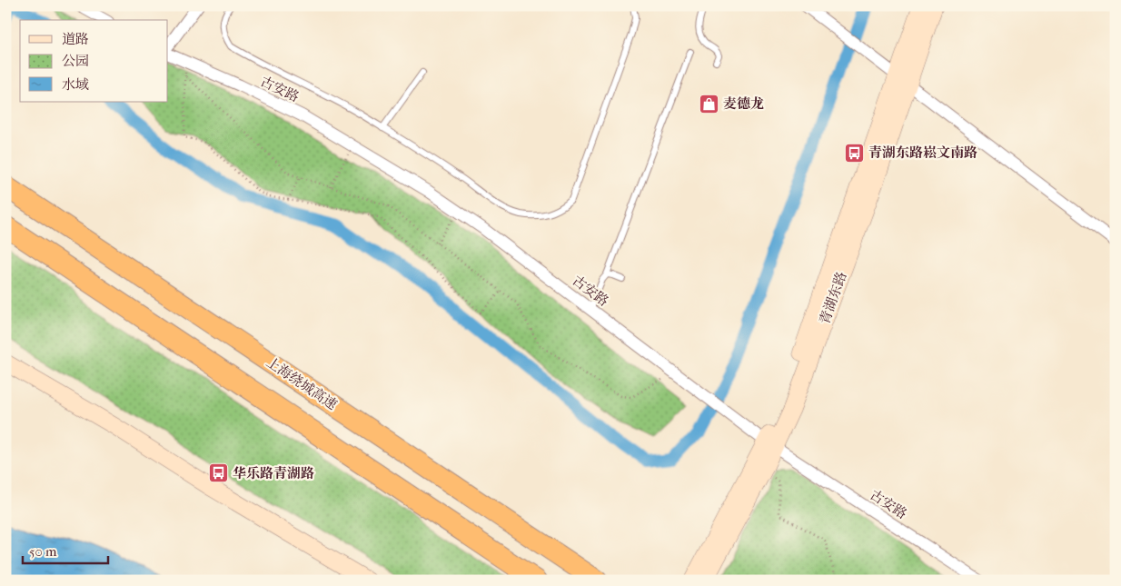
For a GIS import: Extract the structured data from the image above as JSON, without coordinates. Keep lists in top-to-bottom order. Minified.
{"streets":{"highway":["上海绕城高速"],"main road":["青湖东路"],"street":["古安路"]},"crossings":[["古安路","青湖东路"]],"places":{"shop":["麦德龙"],"bus stop":["青湖东路崧文南路","华乐路青湖路"]},"legend":["道路","公园","水域"],"scale_bar":"50 m"}
